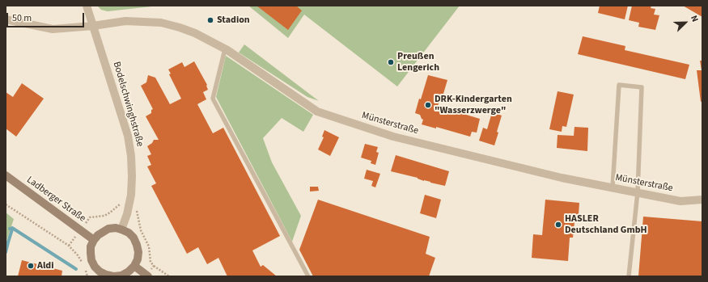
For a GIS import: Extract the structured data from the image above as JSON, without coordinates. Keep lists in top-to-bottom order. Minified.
{"streets":{"main road":["Ladberger Straße"],"street":["Bodelschwinghstraße","Münsterstraße"]},"crossings":[["Bodelschwinghstraße","Münsterstraße"],["Bodelschwinghstraße","Ladberger Straße"]],"places":["Stadion","Preußen Lengerich","DRK-Kindergarten \"Wasserzwerge\"","HASLER Deutschland GmbH","Aldi"],"scale_bar":"50 m","north":"top right"}
